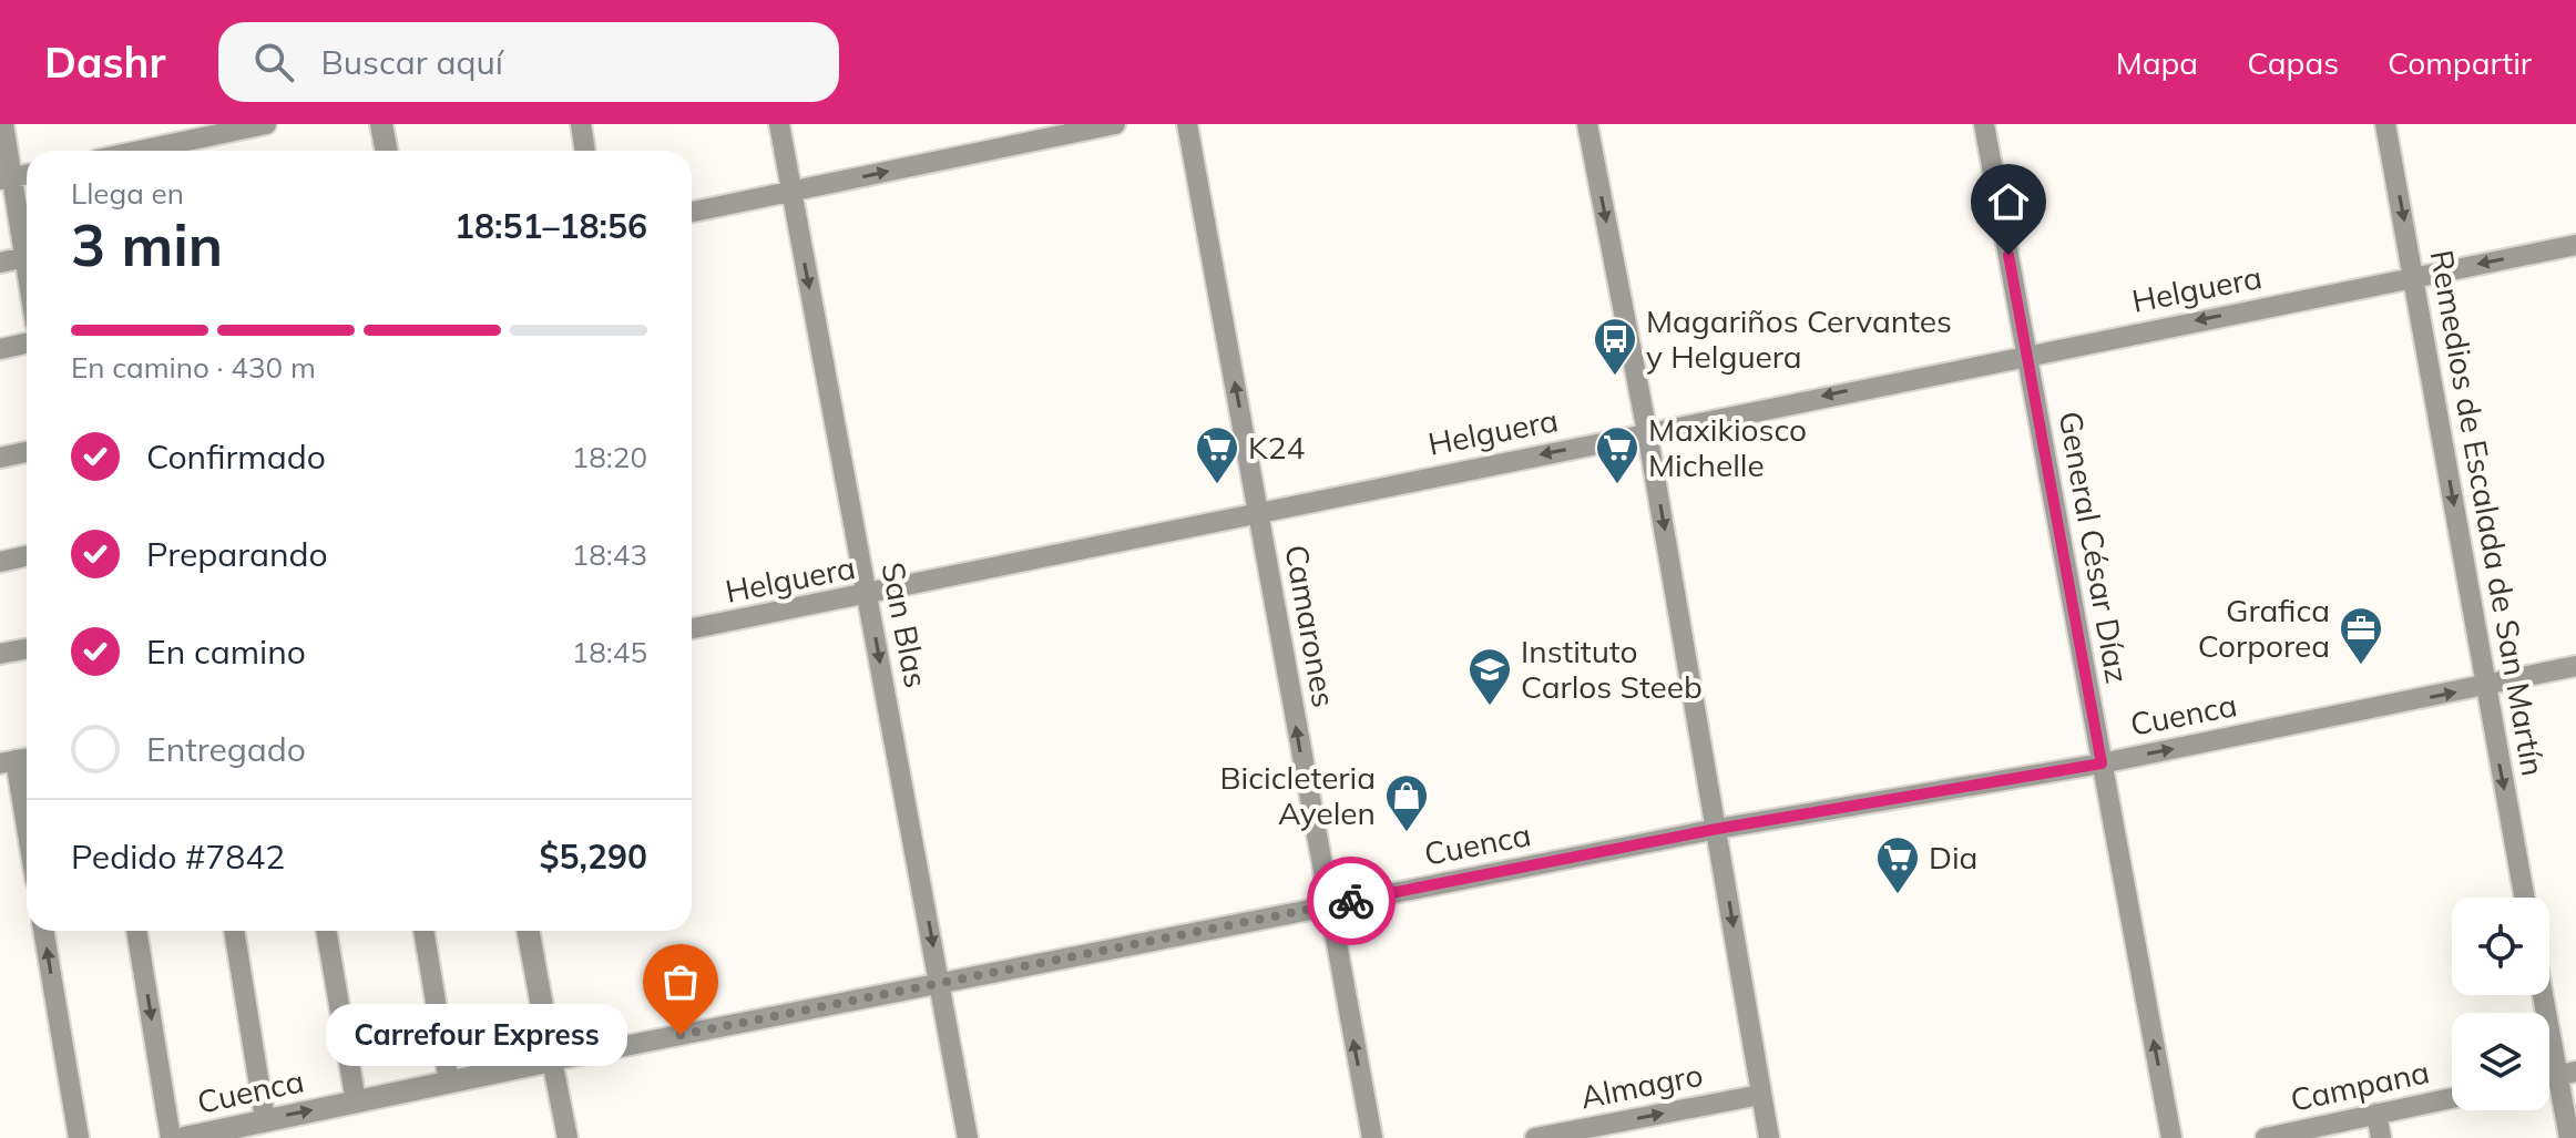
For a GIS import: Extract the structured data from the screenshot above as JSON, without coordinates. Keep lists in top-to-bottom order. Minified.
{"streets":{"street":["Helguera","Remedios de Escalada de San Martín","General César Díaz","San Blas","Camarones","Cuenca","Almagro","Campana"]},"crossings":[["Helguera","Remedios de Escalada de San Martín"],["Helguera","General César Díaz"],["Helguera","San Blas"],["Helguera","Camarones"],["Remedios de Escalada de San Martín","Cuenca"],["General César Díaz","Cuenca"],["San Blas","Cuenca"],["Camarones","Cuenca"]],"one_way":["Helguera","Remedios de Escalada de San Martín","General César Díaz","San Blas","Camarones","Almagro"],"places":{"bus stop":["Magariños Cervantes y Helguera"],"supermarket":["K24","Maxikiosco Michelle","Dia"],"office":["Grafica Corporea"],"school or university":["Instituto Carlos Steeb"],"shop":["Bicicleteria Ayelen"],"other":["Carrefour Express"]},"page":{"header":"Dashr","search":"Buscar aquí","nav":["Mapa","Capas","Compartir"],"heading":["3 min","Llega en","18:51–18:56"],"panel":["Pedido #7842","$5,290"],"bar":"En camino · 430 m","list":[["Confirmado","18:20"],["Preparando","18:43"],["En camino","18:45"],"Entregado"],"bubble":"Carrefour Express"}}
